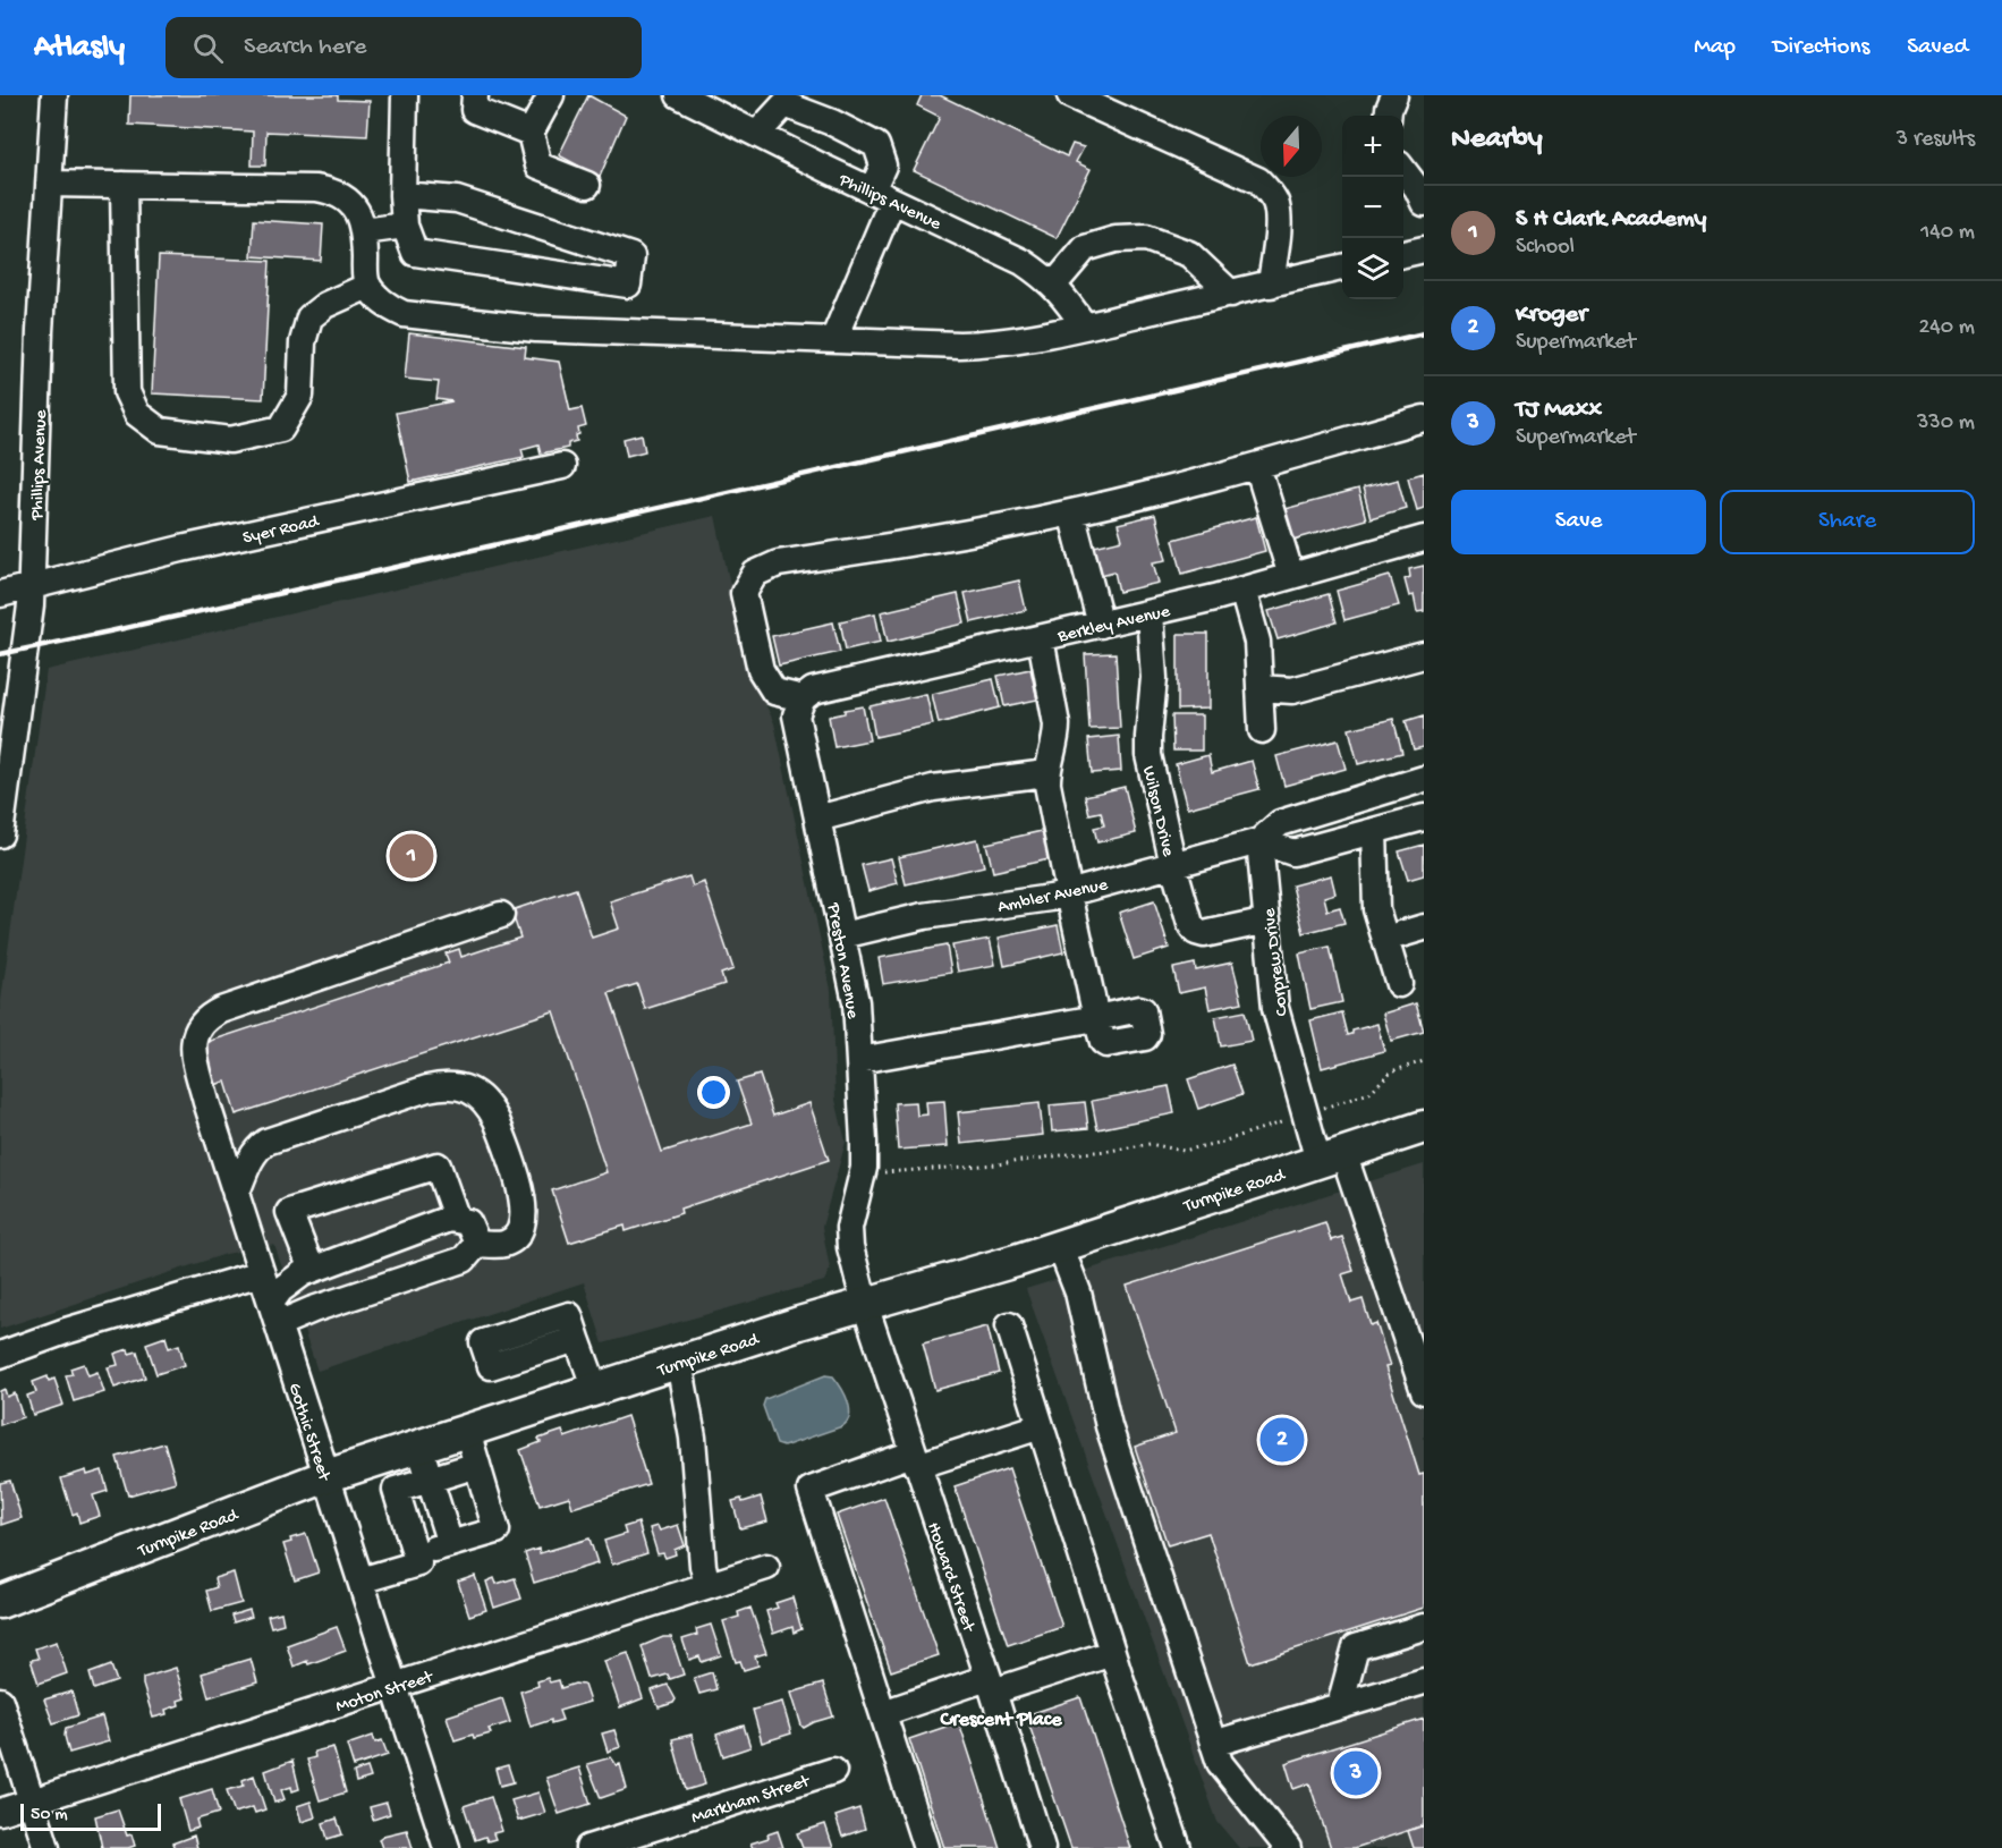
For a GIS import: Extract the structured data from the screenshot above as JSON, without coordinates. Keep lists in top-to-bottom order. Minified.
{"streets":{"main road":["Turnpike Road"],"street":["Phillips Avenue","Syer Road","Berkley Avenue","Wilson Drive","Ambler Avenue","Preston Avenue","Corprew Drive","Gothic Street","Howard Street","Moton Street","Markham Street"]},"crossings":[["Phillips Avenue","Syer Road"],["Berkley Avenue","Wilson Drive"],["Berkley Avenue","Preston Avenue"],["Wilson Drive","Ambler Avenue"],["Wilson Drive","Corprew Drive"],["Ambler Avenue","Preston Avenue"],["Ambler Avenue","Corprew Drive"],["Preston Avenue","Turnpike Road"],["Preston Avenue","Howard Street"],["Corprew Drive","Turnpike Road"],["Turnpike Road","Gothic Street"],["Turnpike Road","Howard Street"],["Gothic Street","Moton Street"]],"districts":["Crescent Place"],"scale_bar":"50 m","north":"bottom","page":{"header":"Atlasly","search":"Search here","nav":["Map","Directions","Saved"],"heading":["Nearby","3 results"],"map_buttons":["+","−"],"list":[{"mark":"1","name":"S H Clark Academy","note":"School","value":"140 m"},{"mark":"2","name":"Kroger","note":"Supermarket","value":"240 m"},{"mark":"3","name":"TJ Maxx","note":"Supermarket","value":"330 m"}],"buttons":["Save","Share"],"pins":["1","2","3"],"scale":"50 m"}}
